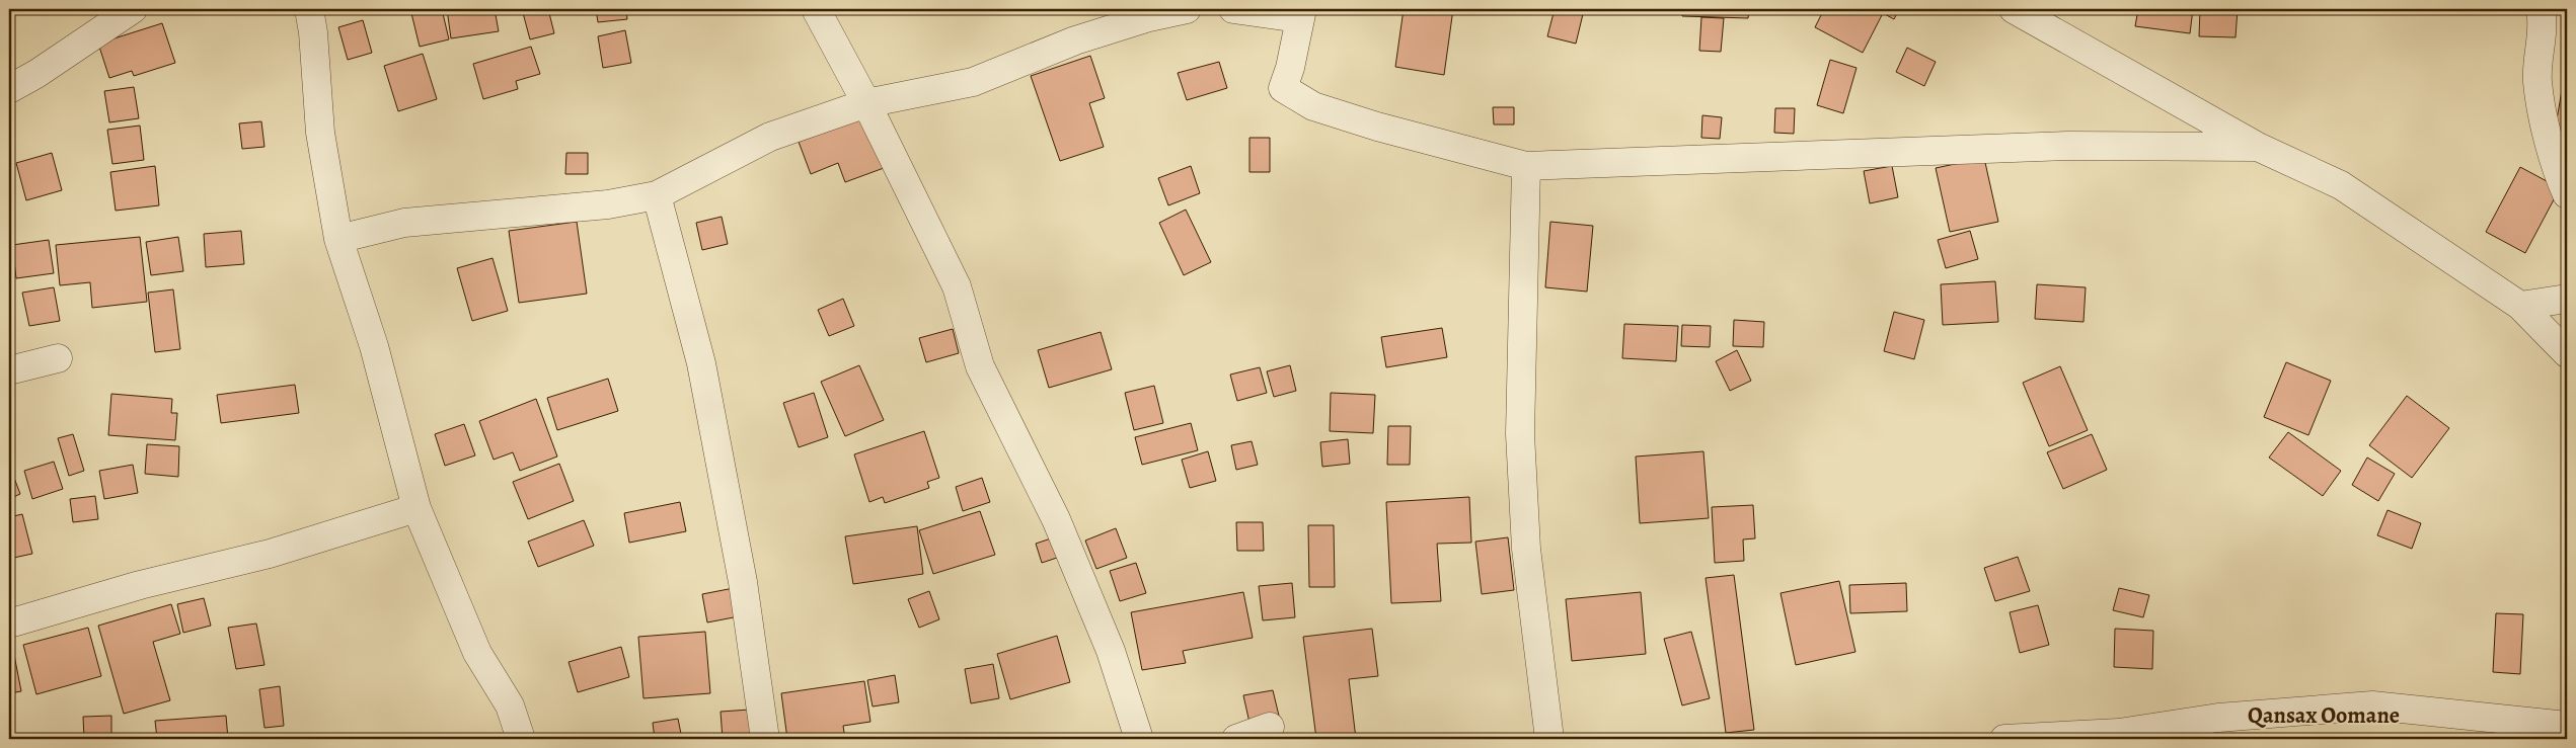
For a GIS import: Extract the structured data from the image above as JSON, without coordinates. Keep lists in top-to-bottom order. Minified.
{"districts":["Qansax Oomane"]}
